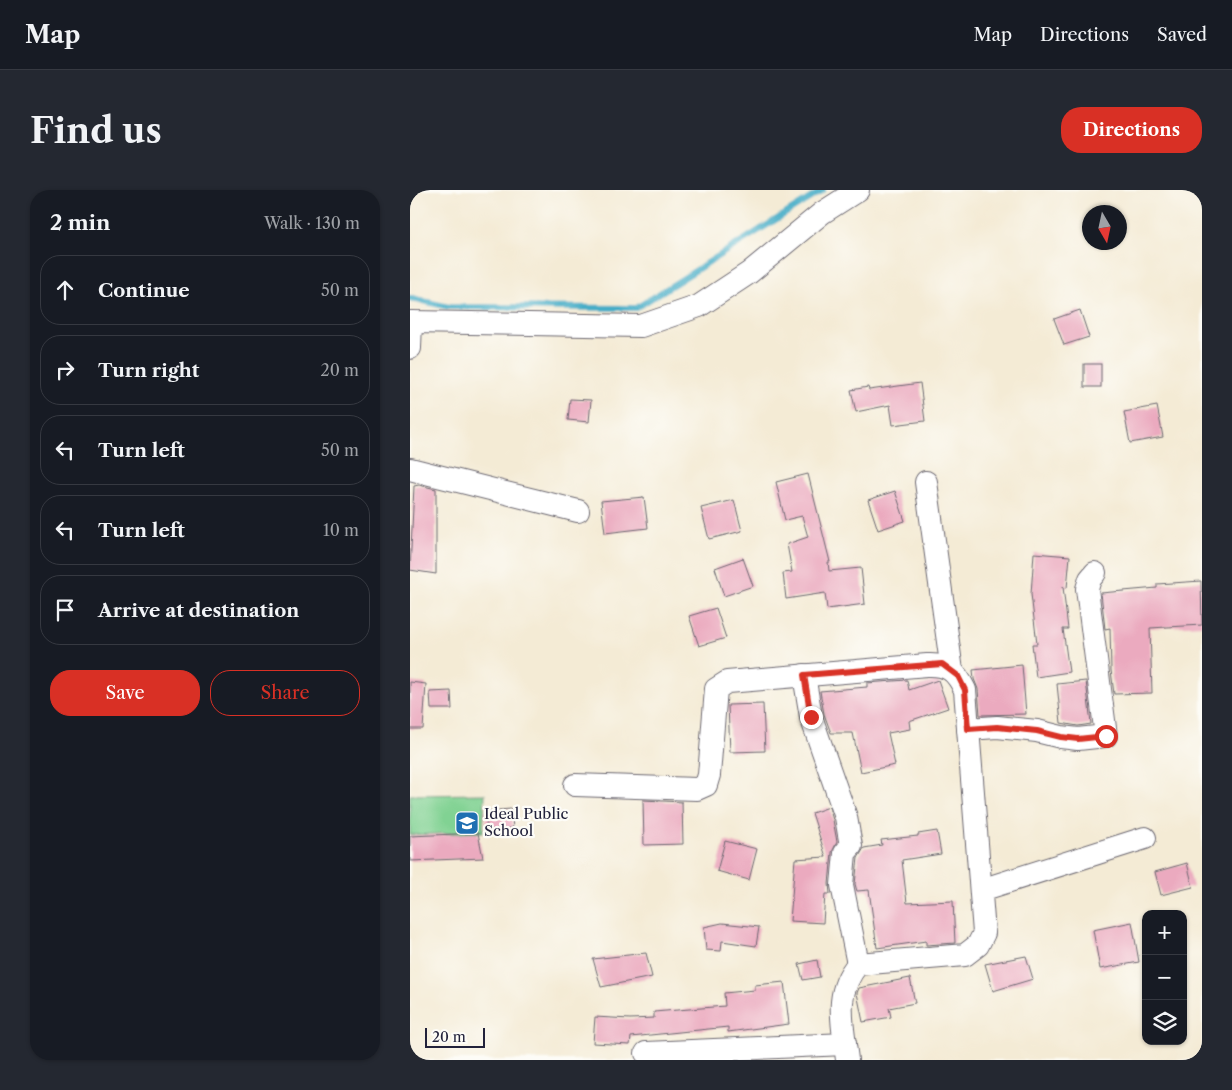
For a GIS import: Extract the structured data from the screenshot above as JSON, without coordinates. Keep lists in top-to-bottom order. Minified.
{"places":{"school or university":["Ideal Public School"]},"scale_bar":"20 m","north":"bottom","page":{"header":"Map","nav":["Map","Directions","Saved"],"buttons":["Directions",["Save","Share"]],"title":"Find us","heading":["2 min","Walk · 130 m"],"list":[["Continue","50 m"],["Turn right","20 m"],["Turn left","50 m"],["Turn left","10 m"],"Arrive at destination"],"map_buttons":["+","−"],"scale":"20 m"}}
